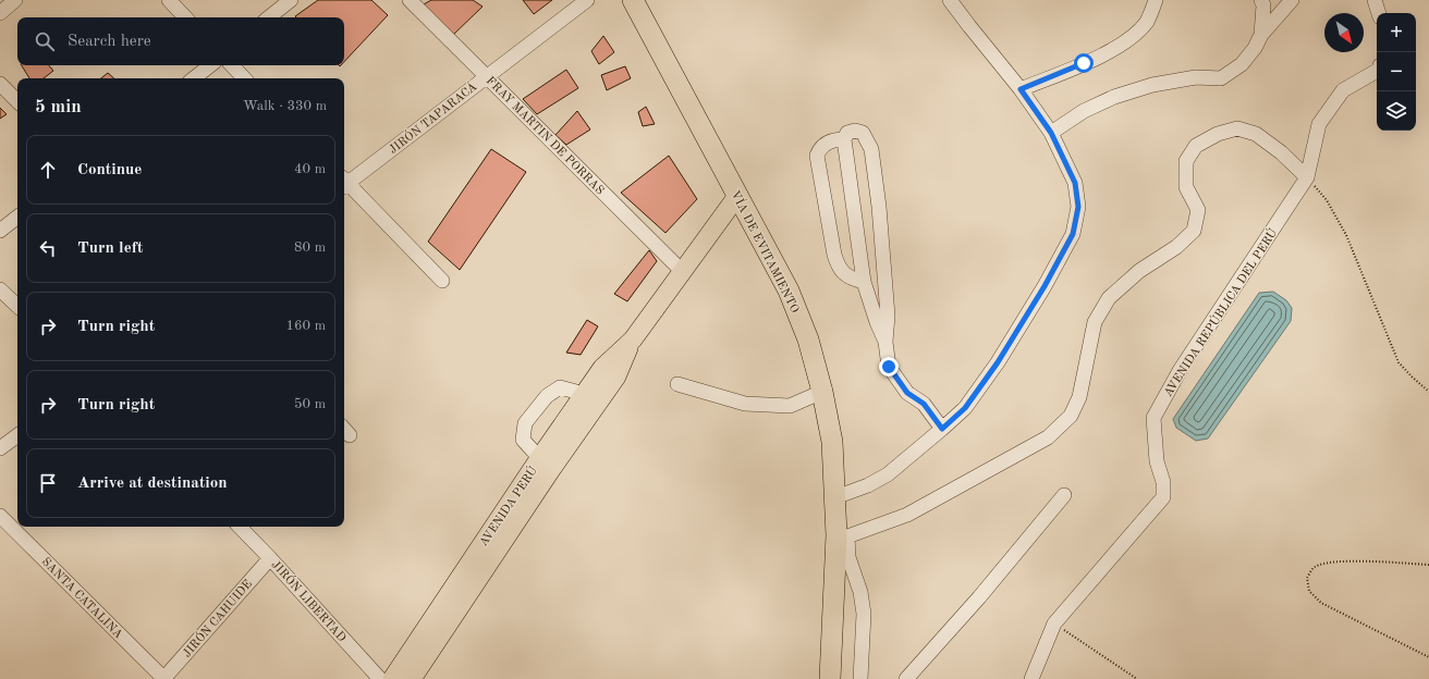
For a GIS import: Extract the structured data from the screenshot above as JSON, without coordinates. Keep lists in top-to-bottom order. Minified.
{"streets":{"highway":["VÍA DE EVITAMIENTO"],"main road":["AVENIDA PERÚ"],"street":["JIRÓN TAPARACÁ","FRAY MARTIN DE PORRAS","AVENIDA REPÚBLICA DEL PERÚ","SANTA CATALINA","JIRÓN LIBERTAD","JIRÓN CAHUIDE"]},"crossings":[["JIRÓN TAPARACÁ","FRAY MARTIN DE PORRAS"],["FRAY MARTIN DE PORRAS","AVENIDA PERÚ"],["VÍA DE EVITAMIENTO","AVENIDA PERÚ"],["SANTA CATALINA","JIRÓN CAHUIDE"],["JIRÓN LIBERTAD","JIRÓN CAHUIDE"]],"north":"bottom right","page":{"map_buttons":["+","−"],"search":"Search here","heading":["5 min","Walk · 330 m"],"list":[["Continue","40 m"],["Turn left","80 m"],["Turn right","160 m"],["Turn right","50 m"],"Arrive at destination"]}}
